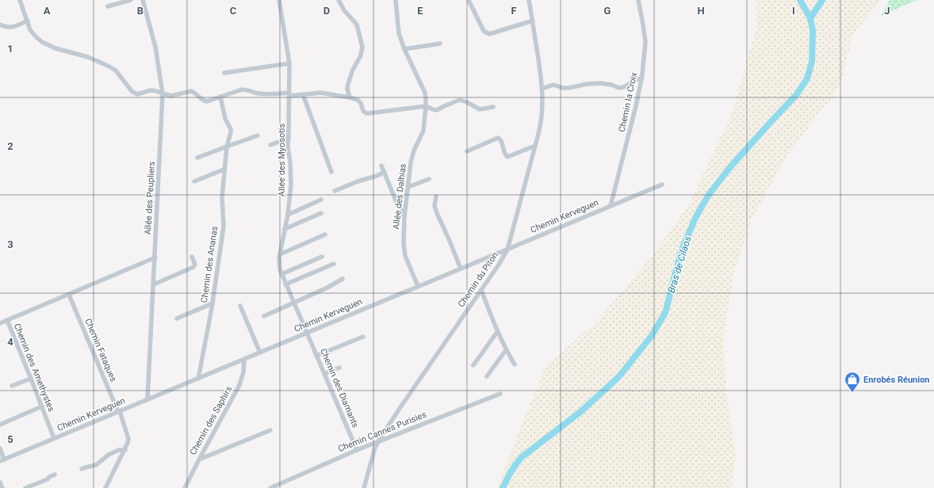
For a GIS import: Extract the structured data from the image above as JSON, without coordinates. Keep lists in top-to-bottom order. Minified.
{"streets":{"street":["Chemin la Croix","Allée des Myosotis","Allée des Dalhias","Allée des Peupliers","Chemin Kerveguen","Chemin des Ananas","Chemin du Piton","Chemin Fataques","Chemin des Amethystes","Chemin des Diamants","Chemin des Saphirs","Chemin Cannes Purisies"]},"crossings":[["Chemin la Croix","Chemin Kerveguen"],["Allée des Myosotis","Chemin Kerveguen"],["Allée des Myosotis","Chemin des Diamants"],["Allée des Dalhias","Chemin Kerveguen"],["Allée des Peupliers","Chemin Kerveguen"],["Chemin Kerveguen","Chemin des Ananas"],["Chemin Kerveguen","Chemin du Piton"],["Chemin Kerveguen","Chemin Fataques"],["Chemin Kerveguen","Chemin des Amethystes"],["Chemin Kerveguen","Chemin des Diamants"],["Chemin Kerveguen","Chemin des Saphirs"],["Chemin du Piton","Chemin Cannes Purisies"],["Chemin des Diamants","Chemin Cannes Purisies"]],"water":["Bras de Cilaos"],"places":{"shop":["Enrobés Réunion"]},"grid":{"columns":["A","B","C","D","E","F","G","H","I","J"],"rows":["1","2","3","4","5"]}}
